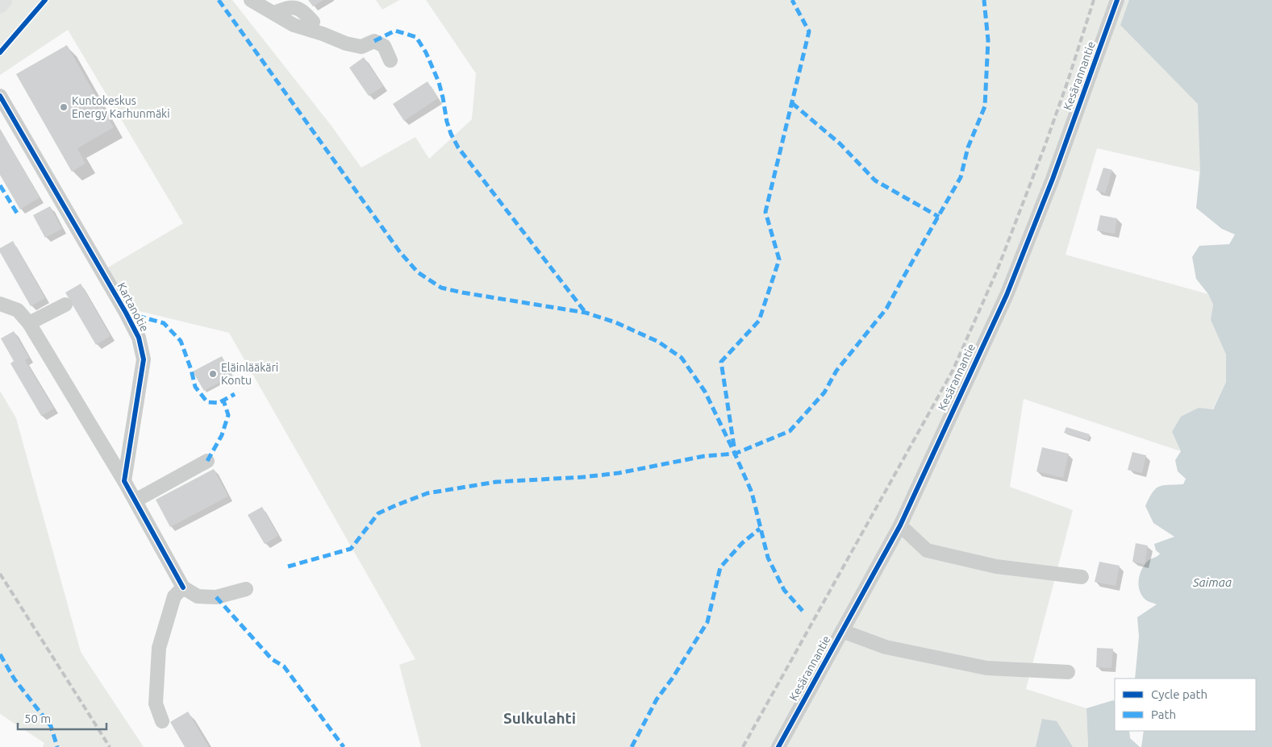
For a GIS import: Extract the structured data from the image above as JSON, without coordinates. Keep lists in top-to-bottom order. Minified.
{"streets":{"street":["Kesärannantie","Kartanotie"]},"districts":["Sulkulahti"],"water":["Saimaa"],"places":["Kuntokeskus Energy Karhunmäki","Eläinlääkäri Kontu"],"legend":["Cycle path","Path"],"scale_bar":"50 m"}
